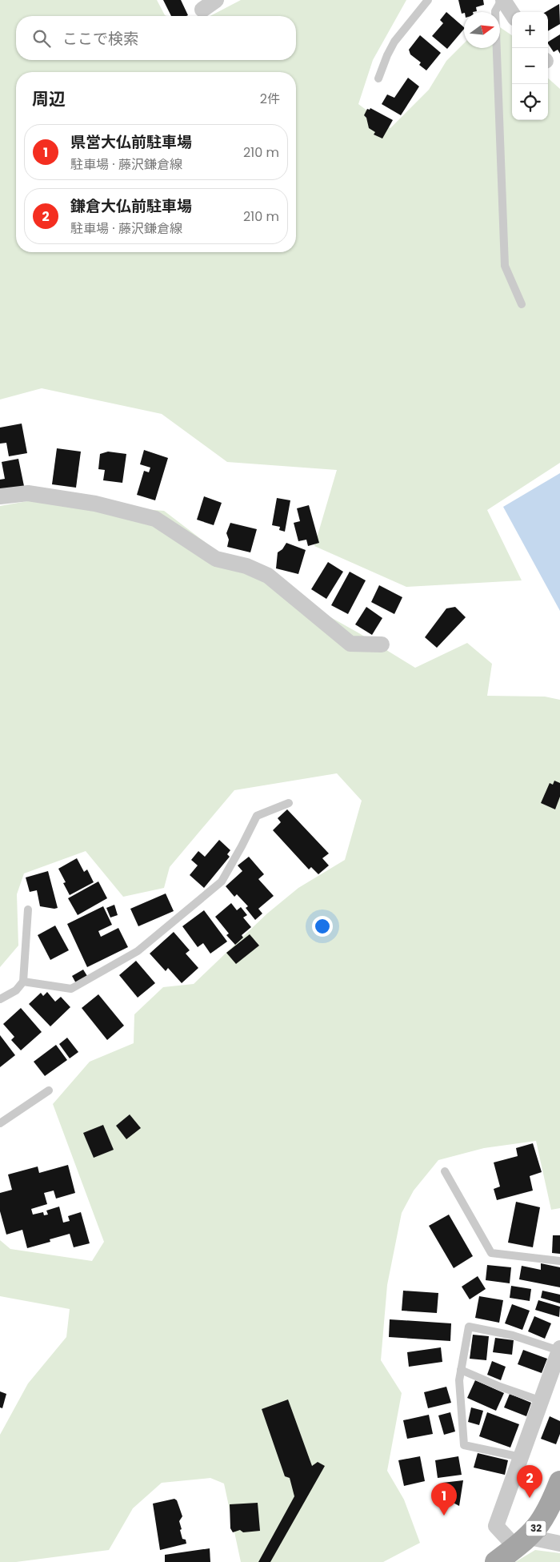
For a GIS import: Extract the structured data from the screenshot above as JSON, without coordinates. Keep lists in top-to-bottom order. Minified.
{"streets":{"main road":["32"]},"north":"right","page":{"map_buttons":["+","−"],"search":"ここで検索","heading":["周辺","2件"],"list":[{"mark":"1","name":"県営大仏前駐車場","note":"駐車場 · 藤沢鎌倉線","value":"210 m"},{"mark":"2","name":"鎌倉大仏前駐車場","note":"駐車場 · 藤沢鎌倉線","value":"210 m"}],"pins":["2","1"]}}
